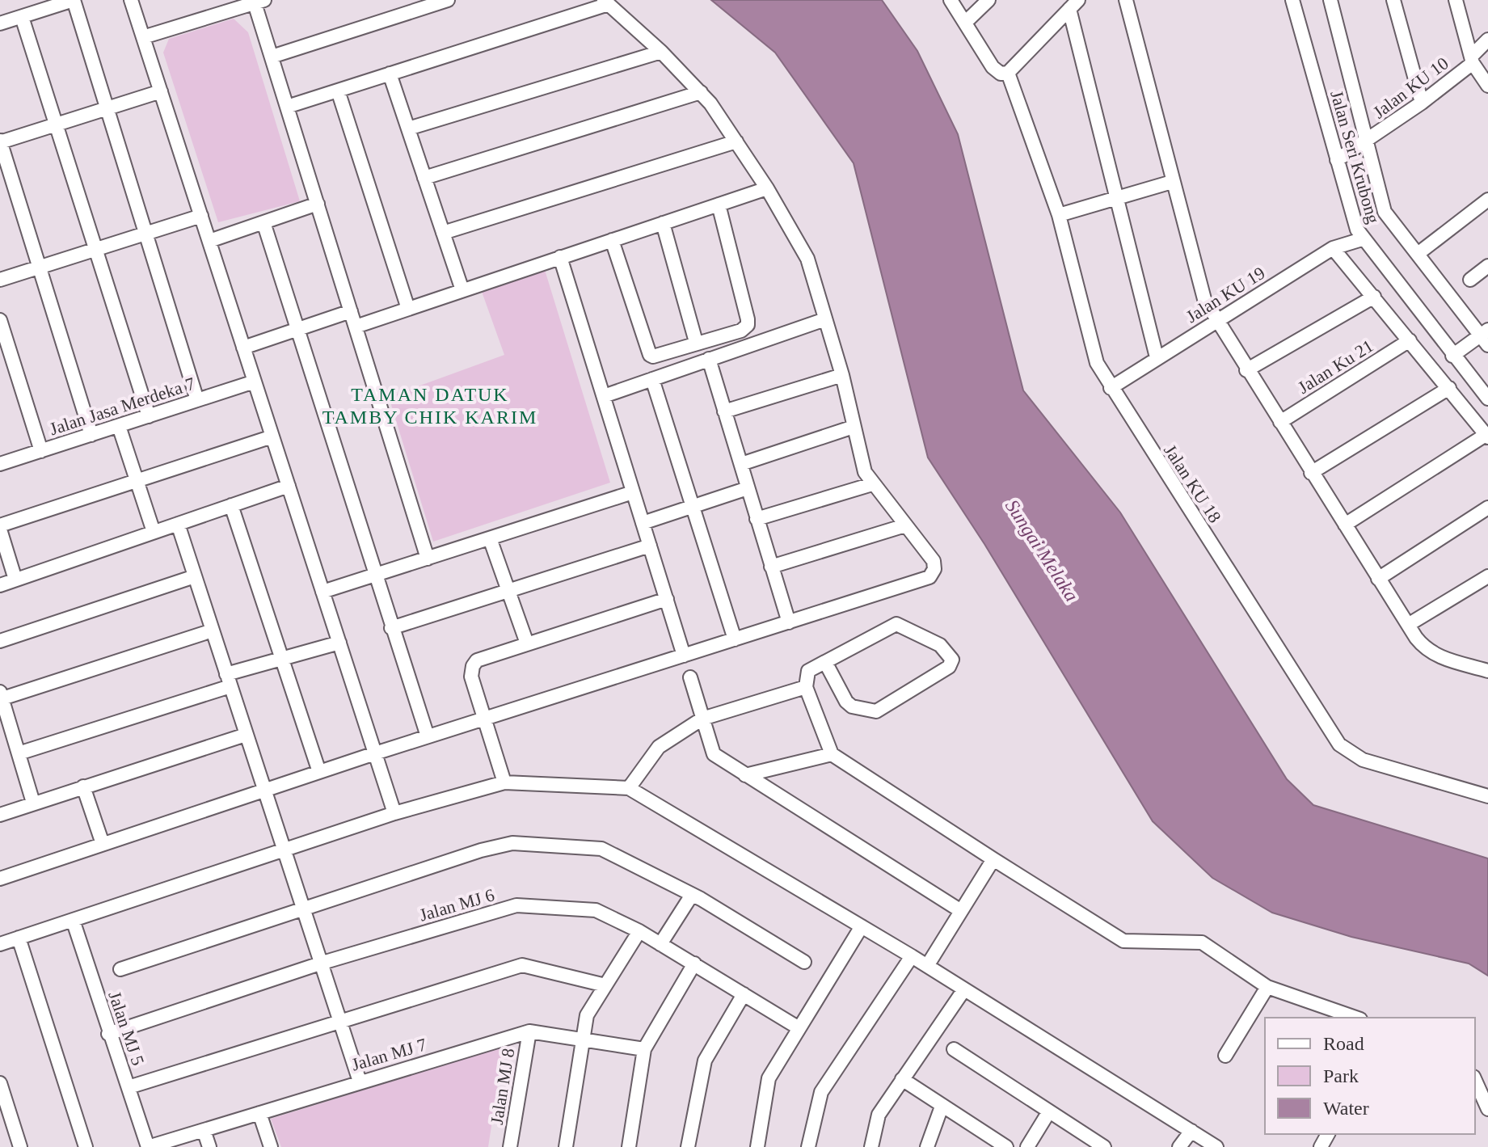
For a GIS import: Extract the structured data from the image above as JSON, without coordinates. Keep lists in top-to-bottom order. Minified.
{"streets":{"street":["Jalan KU 10","Jalan Seri Krubong","Jalan KU 19","Jalan Ku 21","Jalan Jasa Merdeka 7","Jalan KU 18","Jalan MJ 6","Jalan MJ 5","Jalan MJ 7","Jalan MJ 8"]},"crossings":[["Jalan KU 10","Jalan Seri Krubong"],["Jalan Seri Krubong","Jalan KU 19"],["Jalan KU 19","Jalan KU 18"],["Jalan MJ 6","Jalan MJ 5"],["Jalan MJ 5","Jalan MJ 7"],["Jalan MJ 7","Jalan MJ 8"]],"districts":["TAMAN DATUK TAMBY CHIK KARIM"],"water":["Sungai Melaka"],"legend":["Road","Park","Water"]}
